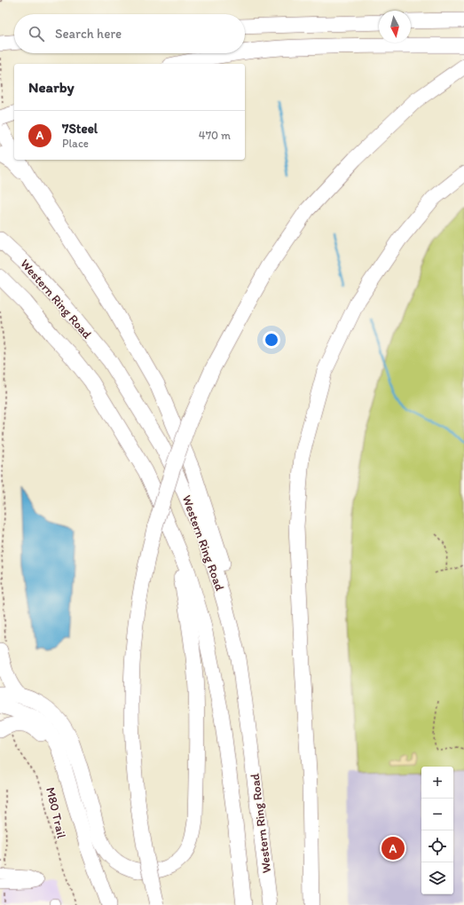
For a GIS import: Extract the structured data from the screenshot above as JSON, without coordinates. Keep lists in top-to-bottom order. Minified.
{"streets":{"highway":["Western Ring Road"],"path":["M80 Trail"]},"north":"bottom","page":{"search":"Search here","heading":"Nearby","list":[{"mark":"A","name":"7Steel","note":"Place","value":"470 m"}],"map_buttons":["+","−"],"pins":"A"}}
